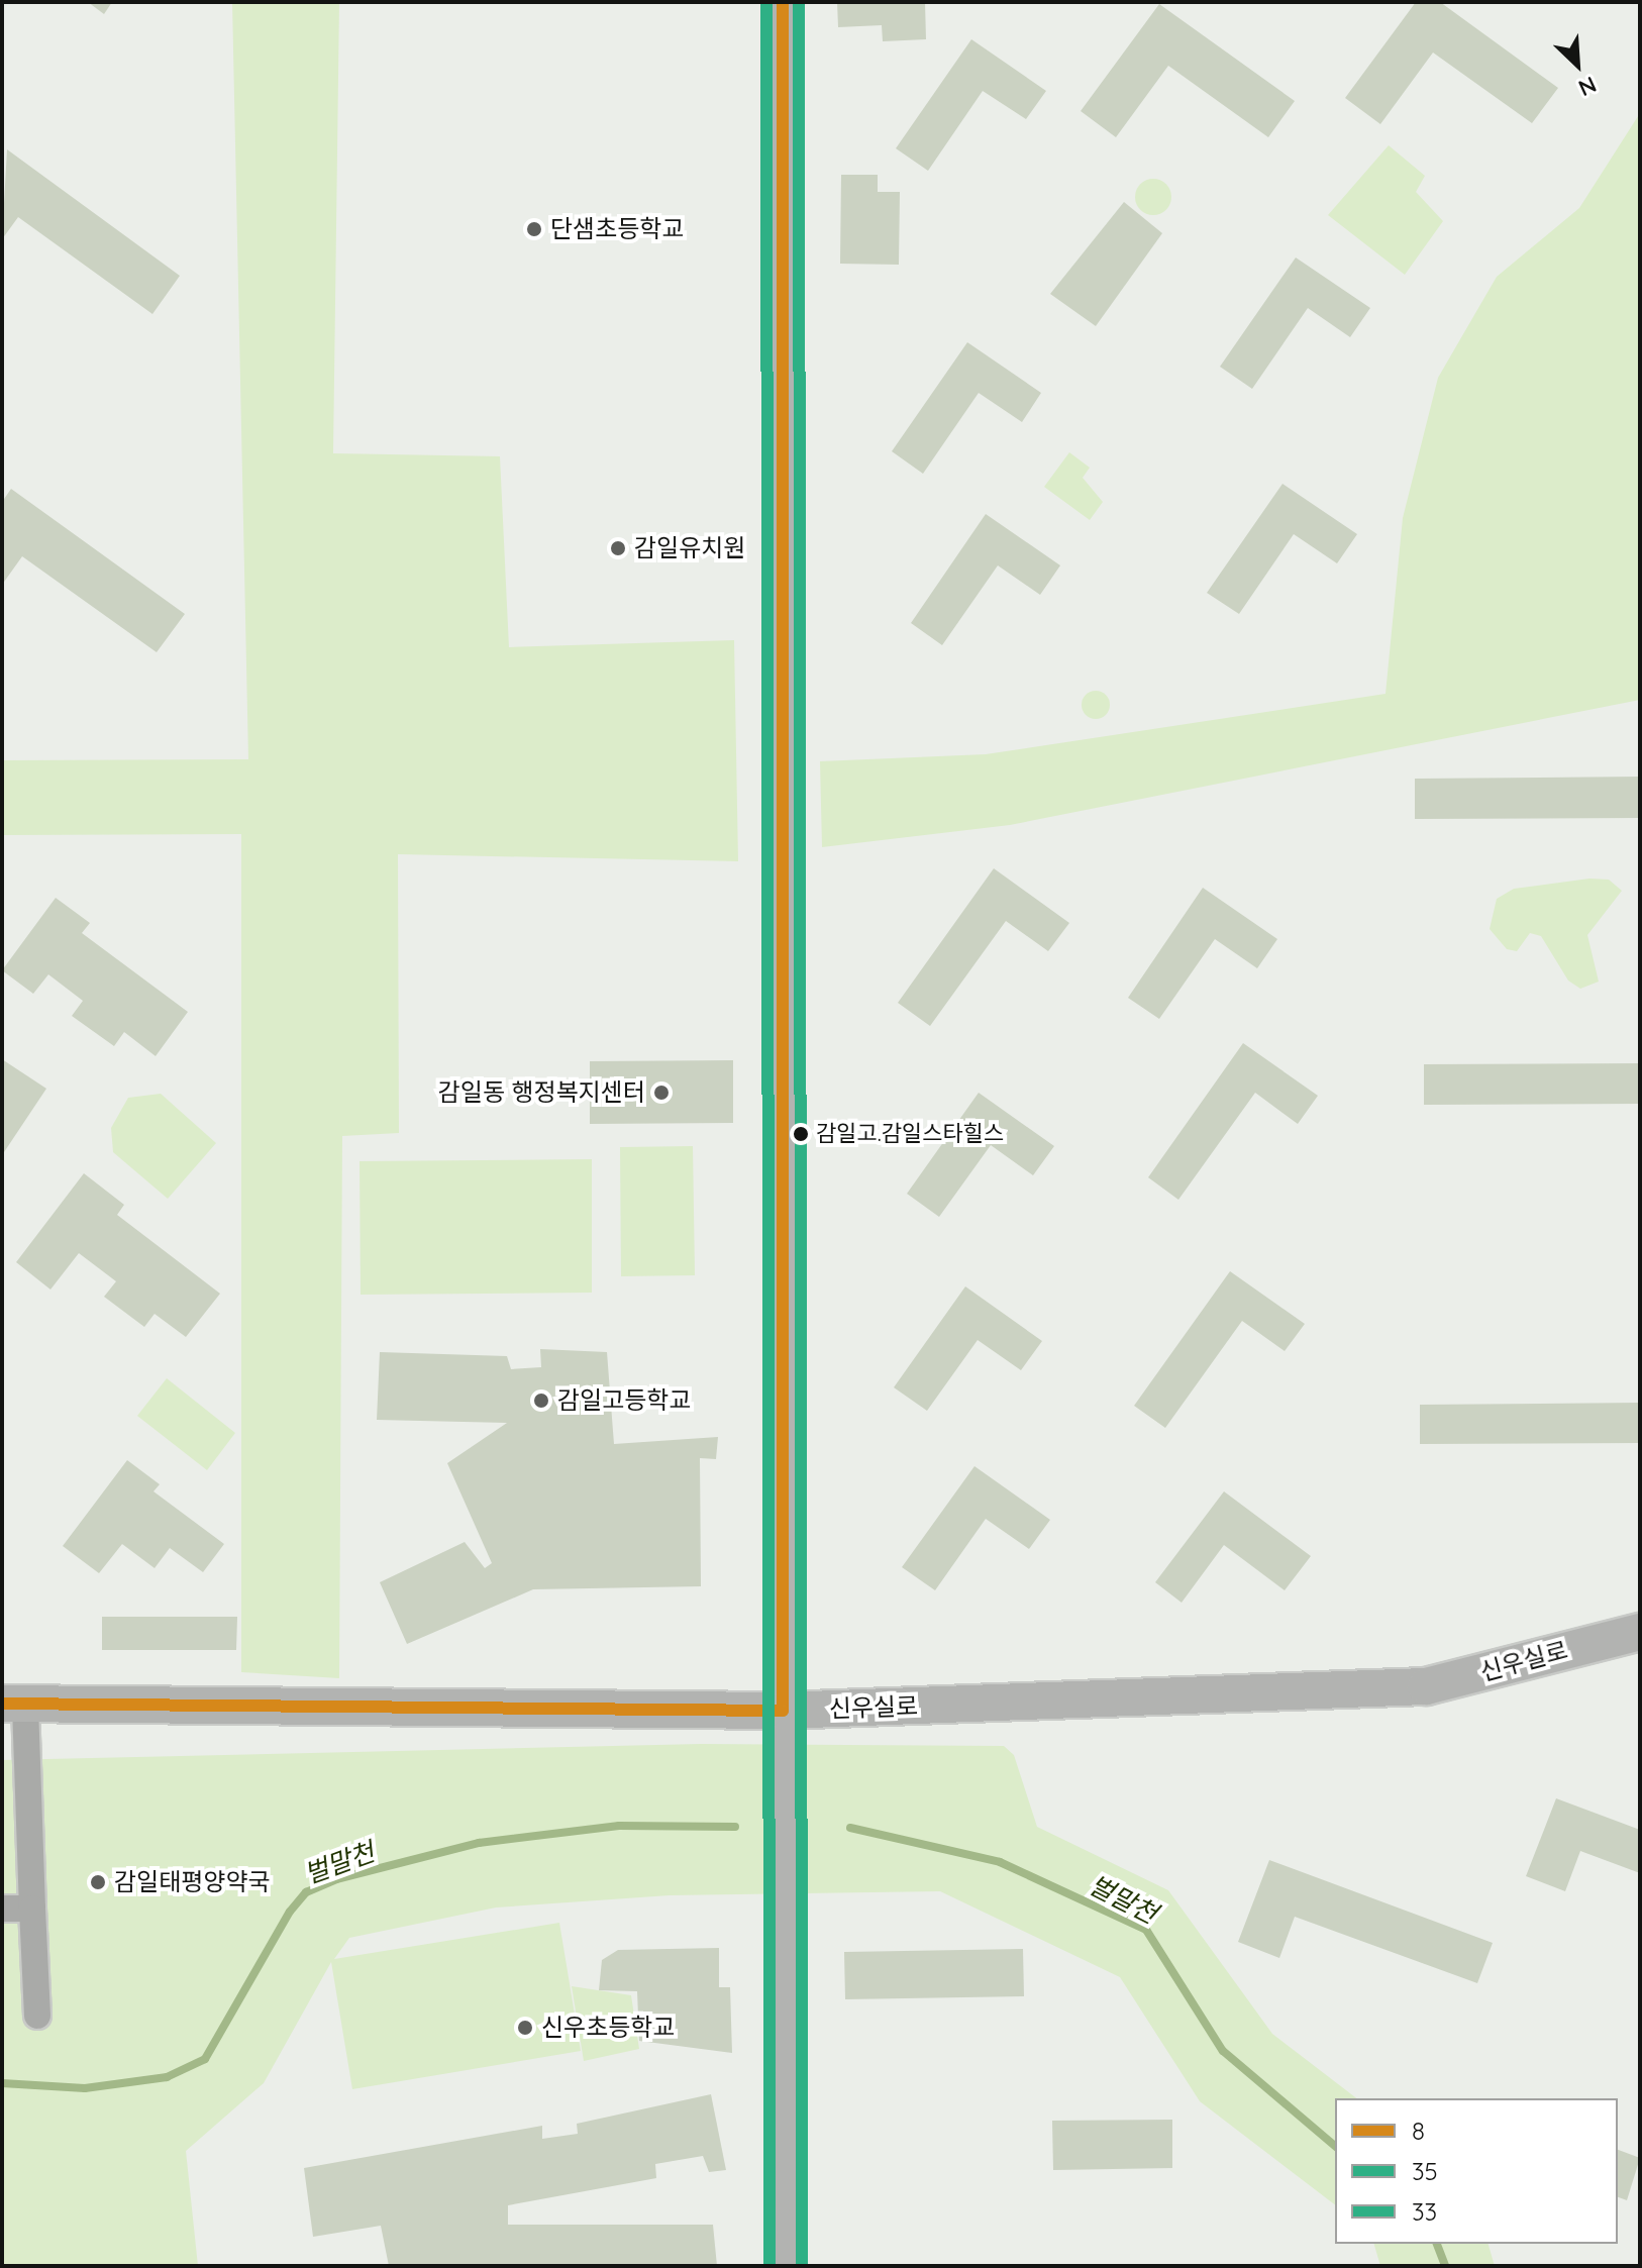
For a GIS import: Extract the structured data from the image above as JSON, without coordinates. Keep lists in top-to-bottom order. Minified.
{"streets":{"street":["신우실로"]},"water":["벌말천"],"places":["단샘초등학교","감일유치원","감일동 행정복지센터","감일고.감일스타힐스","감일고등학교","감일태평양약국","신우초등학교"],"lines":["transit line 8","transit line 35","transit line 33"],"legend":["8","35","33"],"north":"bottom right"}
